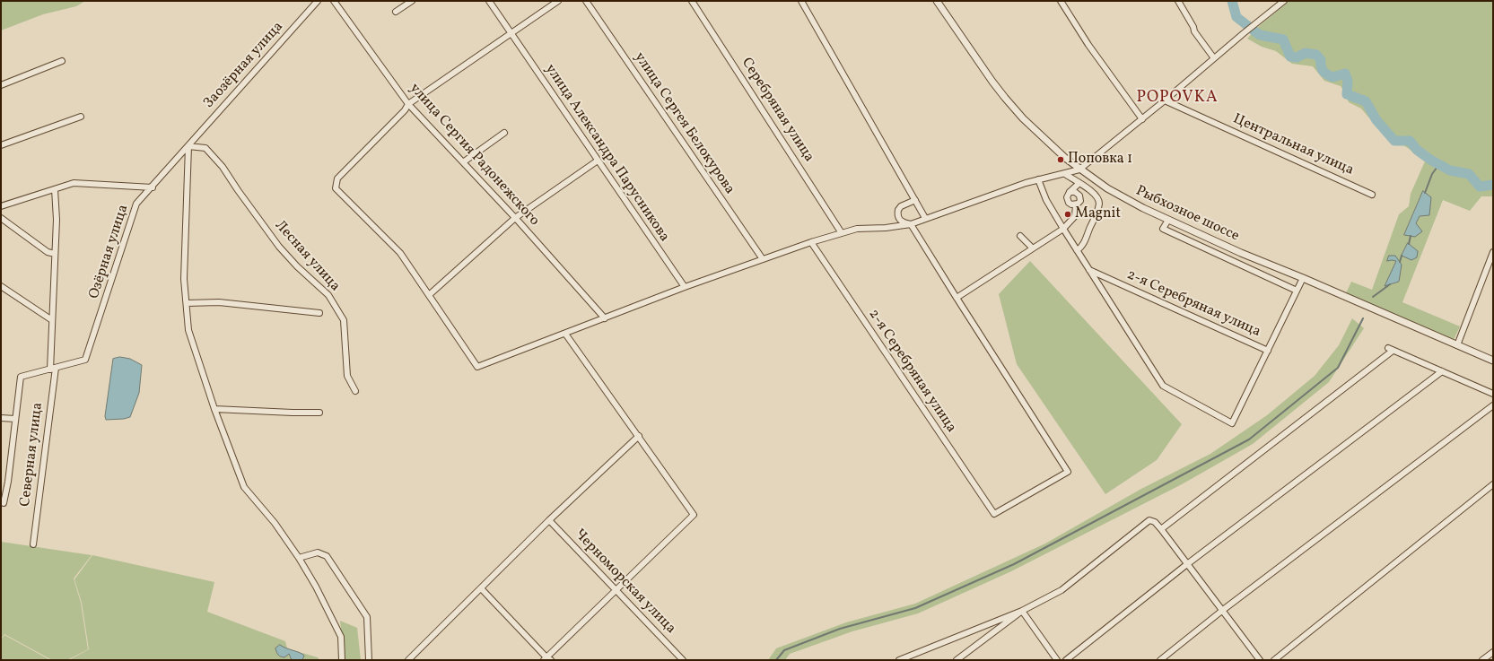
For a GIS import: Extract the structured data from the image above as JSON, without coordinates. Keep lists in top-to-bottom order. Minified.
{"streets":{"street":["Заозёрная улица","Серебряная улица","улица Сергея Белокурова","Центральная улица","улица Александра Парусникова","улица Сергия Радонежского","Рыбхозное шоссе","Озёрная улица","Лесная улица","2-я Серебряная улица","Северная улица","Черноморская улица"]},"crossings":[["Заозёрная улица","Озёрная улица"],["Заозёрная улица","Лесная улица"],["Рыбхозное шоссе","2-я Серебряная улица"],["Озёрная улица","Лесная улица"],["Озёрная улица","Северная улица"]],"districts":["POPOVKA"],"places":["Поповка 1","Magnit"]}
